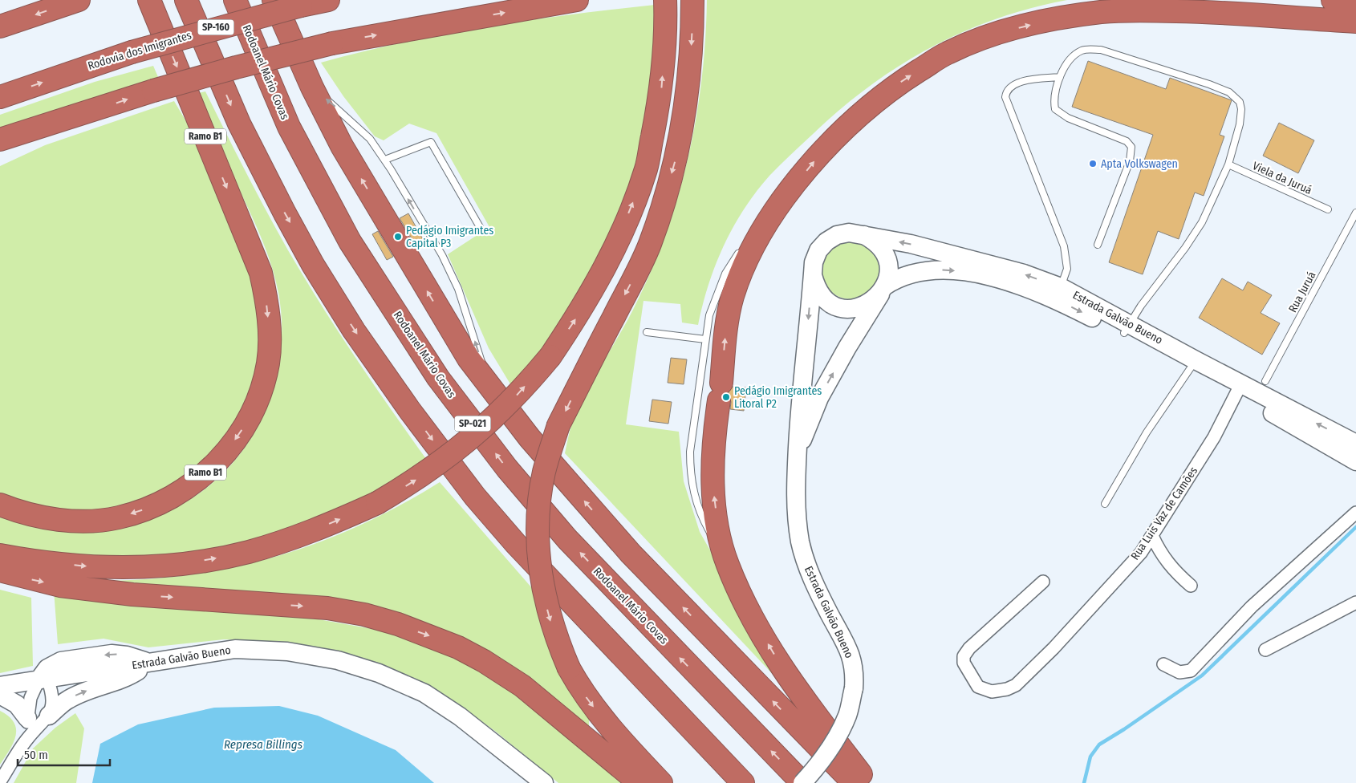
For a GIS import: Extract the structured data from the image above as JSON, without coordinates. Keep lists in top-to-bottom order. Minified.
{"streets":{"highway":["SP-160","Rodovia dos Imigrantes","Rodoanel Mário Covas","Ramo B1","SP-021"],"main road":["Estrada Galvão Bueno"],"street":["Rua Luis Vaz de Camões"],"lane":["Viela da Juruá","Rua Juruá"]},"crossings":[["Rodoanel Mário Covas","Estrada Galvão Bueno"],["Estrada Galvão Bueno","Rua Luis Vaz de Camões"]],"water":["Represa Billings"],"places":["Apta Volkswagen","Pedágio Imigrantes Capital P3","Pedágio Imigrantes Litoral P2"],"scale_bar":"50 m"}
